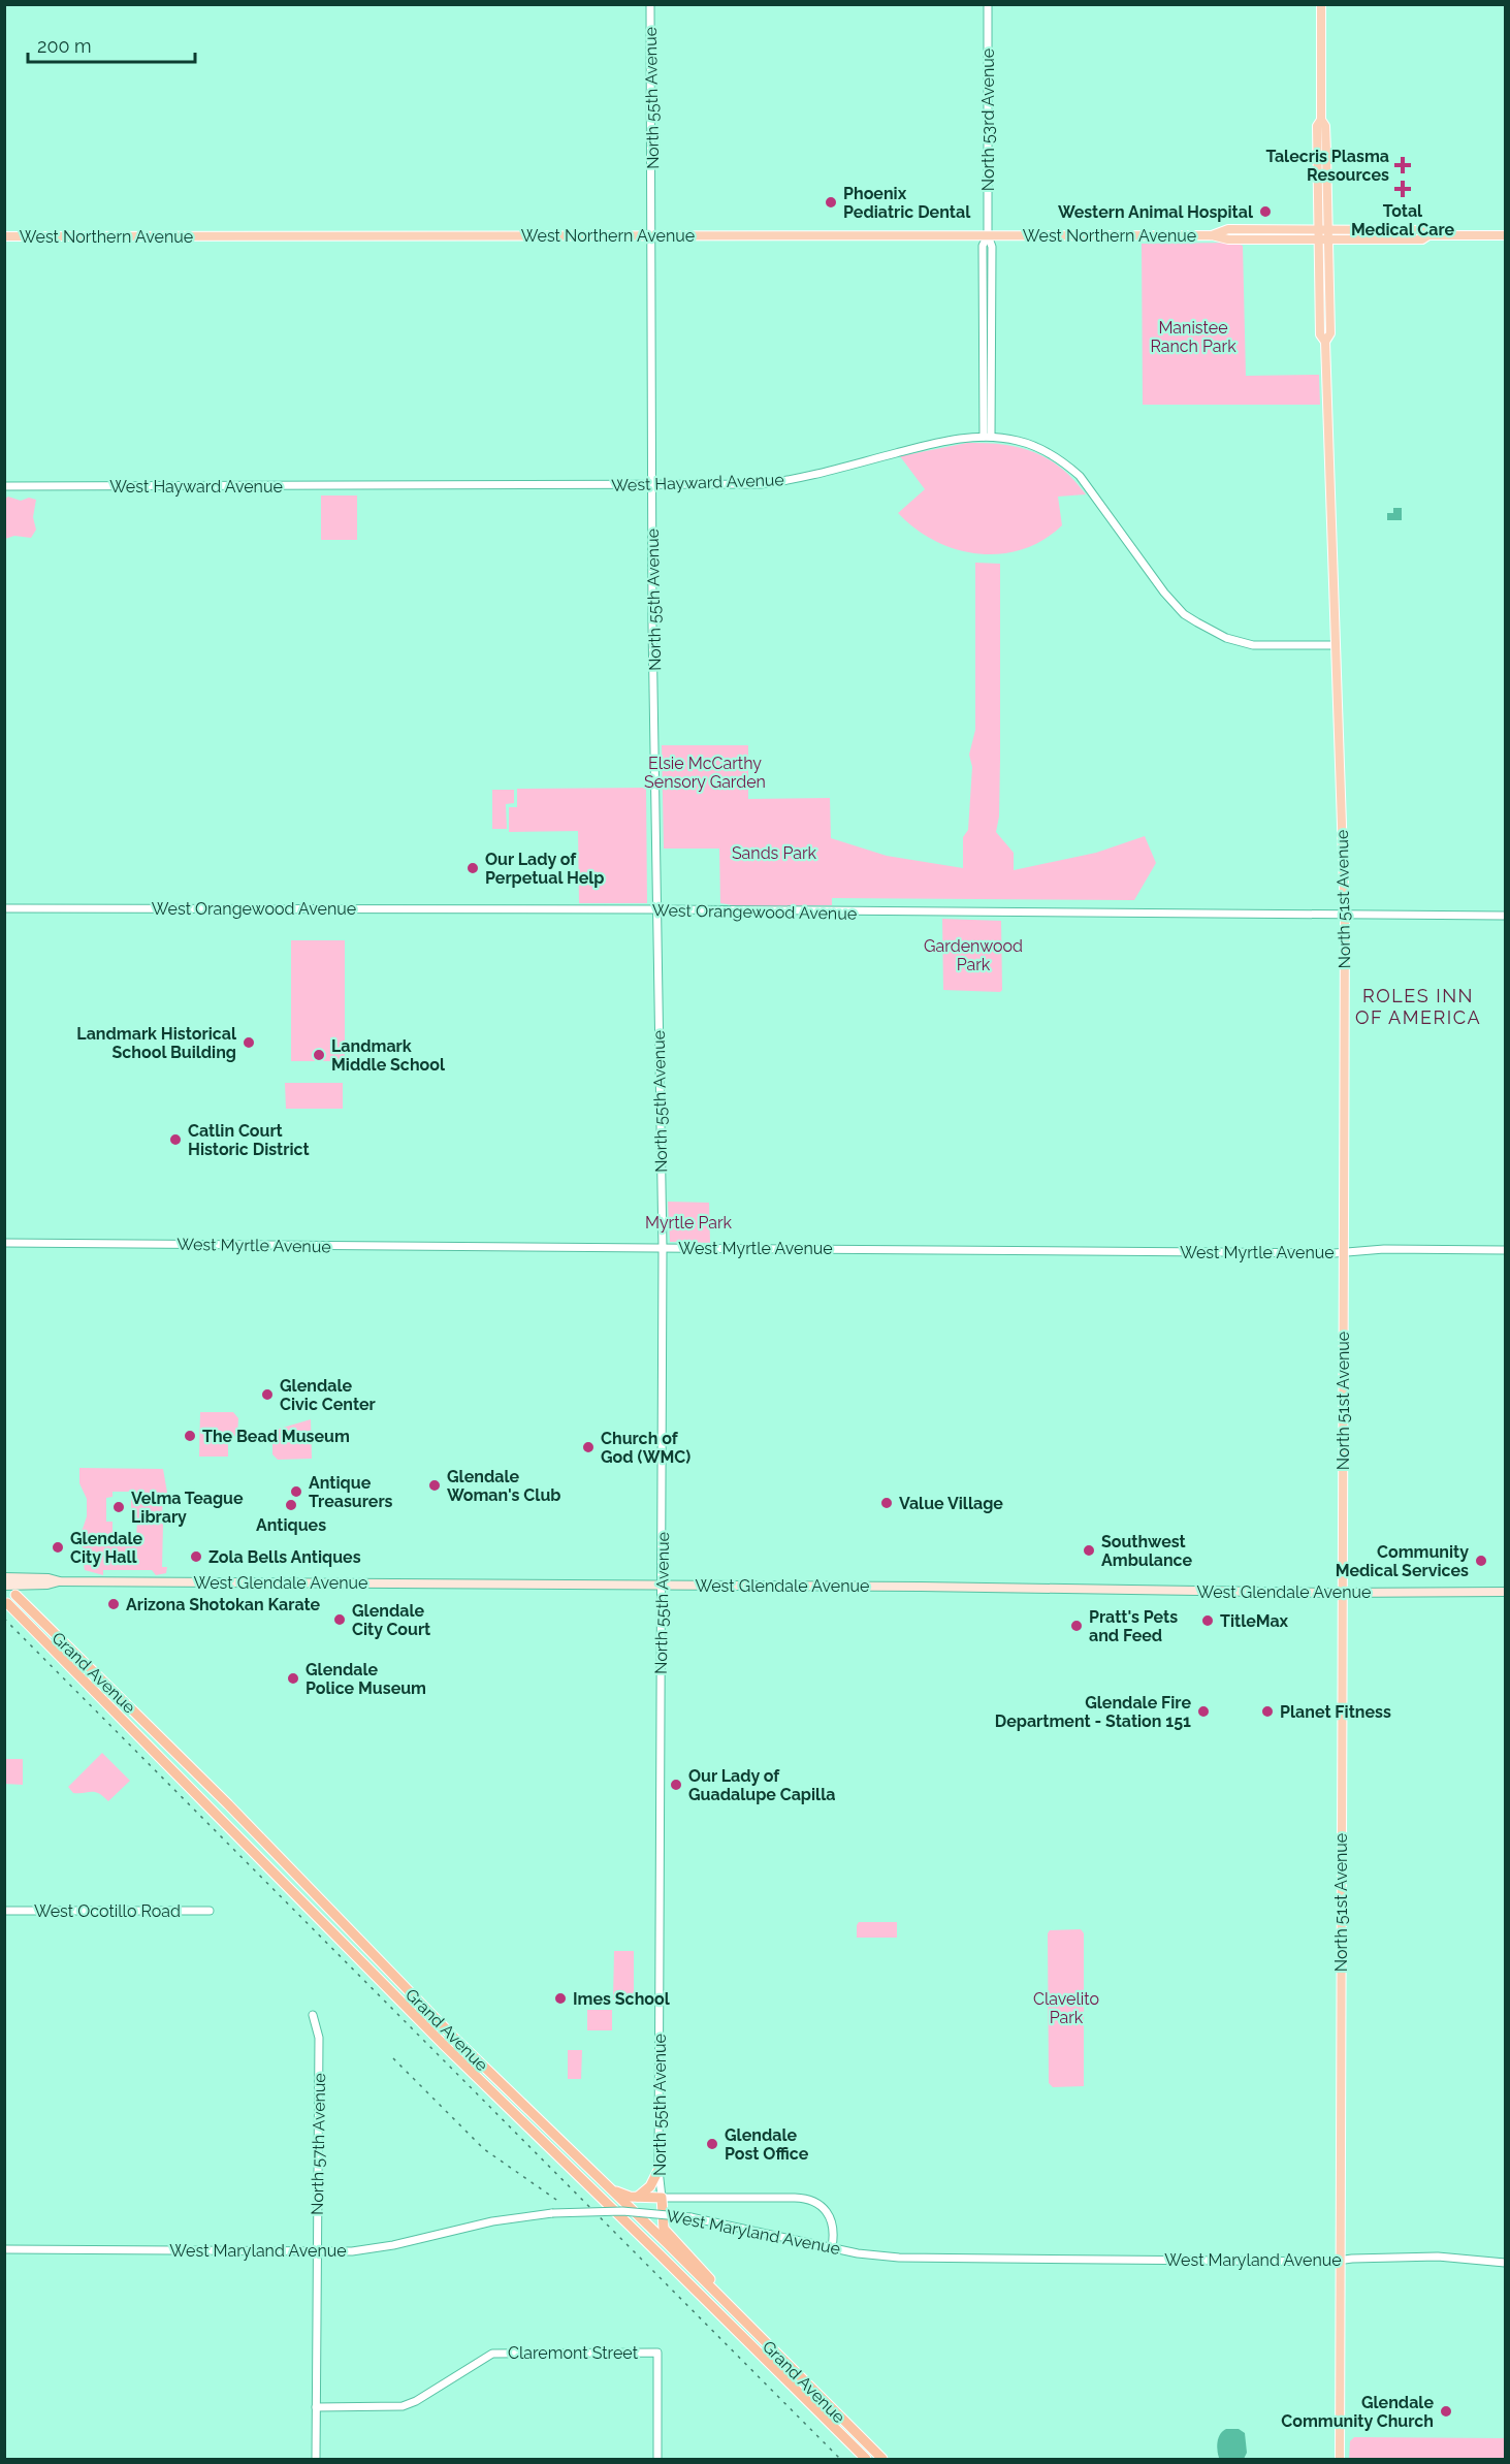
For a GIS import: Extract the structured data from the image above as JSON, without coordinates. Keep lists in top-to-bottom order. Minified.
{"streets":{"highway":["Grand Avenue"],"main road":["West Northern Avenue","North 51st Avenue","West Glendale Avenue"],"street":["North 55th Avenue","North 53rd Avenue","West Hayward Avenue","West Orangewood Avenue","West Myrtle Avenue","West Ocotillo Road","North 57th Avenue","West Maryland Avenue","Claremont Street"]},"crossings":[["North 55th Avenue","West Northern Avenue"],["North 55th Avenue","West Hayward Avenue"],["North 55th Avenue","West Orangewood Avenue"],["North 55th Avenue","West Myrtle Avenue"],["North 55th Avenue","West Glendale Avenue"],["North 53rd Avenue","West Northern Avenue"],["North 53rd Avenue","West Hayward Avenue"],["West Northern Avenue","North 51st Avenue"],["West Hayward Avenue","North 51st Avenue"],["North 51st Avenue","West Orangewood Avenue"],["North 51st Avenue","West Myrtle Avenue"],["North 51st Avenue","West Glendale Avenue"],["North 51st Avenue","West Maryland Avenue"],["West Glendale Avenue","Grand Avenue"],["North 57th Avenue","West Maryland Avenue"],["North 57th Avenue","Claremont Street"]],"districts":["ROLES INN OF AMERICA"],"parks":["Manistee Ranch Park","Elsie McCarthy Sensory Garden","Sands Park","Gardenwood Park","Myrtle Park","Clavelito Park"],"places":{"health":["Talecris Plasma Resources","Total Medical Care"],"other":["Phoenix Pediatric Dental","Western Animal Hospital","Our Lady of Perpetual Help","Landmark Historical School Building","Landmark Middle School","Catlin Court Historic District","Glendale Civic Center","The Bead Museum","Church of God (WMC)","Glendale Woman's Club","Antique Treasurers","Value Village","Antiques","Velma Teague Library","Glendale City Hall","Southwest Ambulance","Zola Bells Antiques","Community Medical Services","Arizona Shotokan Karate","Glendale City Court","TitleMax","Pratt's Pets and Feed","Glendale Police Museum","Glendale Fire Department - Station 151","Planet Fitness","Our Lady of Guadalupe Capilla","Imes School","Glendale Post Office","Glendale Community Church"]},"scale_bar":"200 m"}
